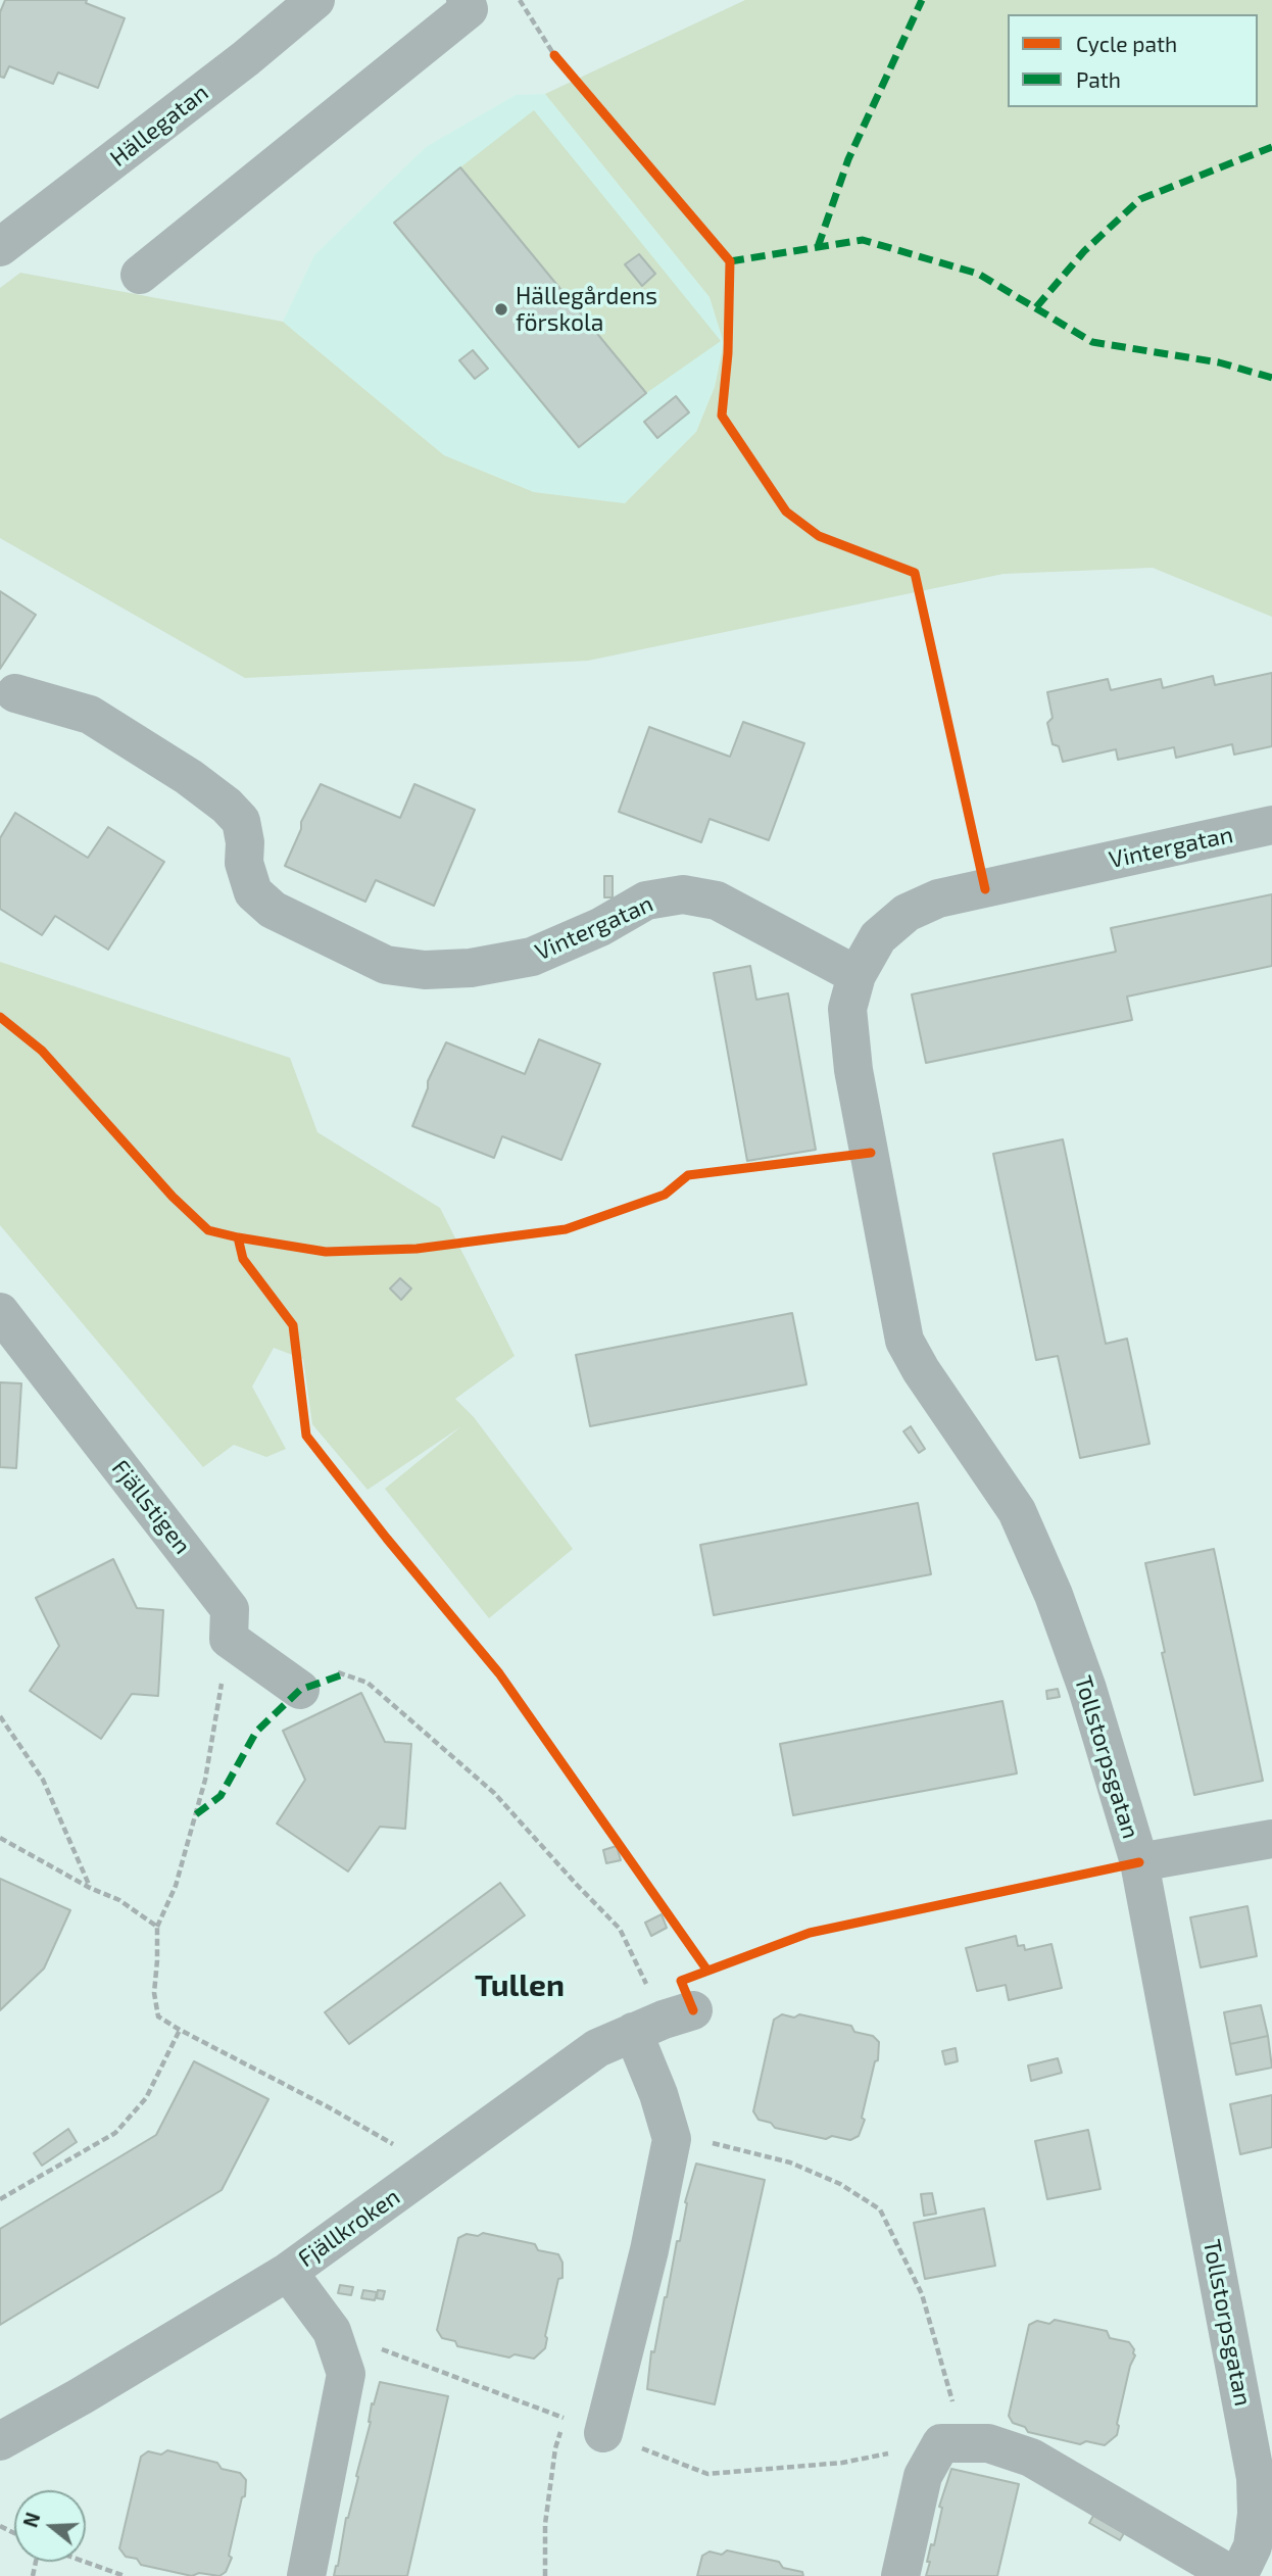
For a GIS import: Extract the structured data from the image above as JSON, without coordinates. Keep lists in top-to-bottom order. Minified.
{"streets":{"street":["Hällegatan","Vintergatan","Fjällstigen","Tollstorpsgatan","Fjällkroken"]},"crossings":[["Vintergatan","Tollstorpsgatan"]],"districts":["Tullen"],"places":["Hällegårdens förskola"],"legend":["Cycle path","Path"],"north":"left"}
